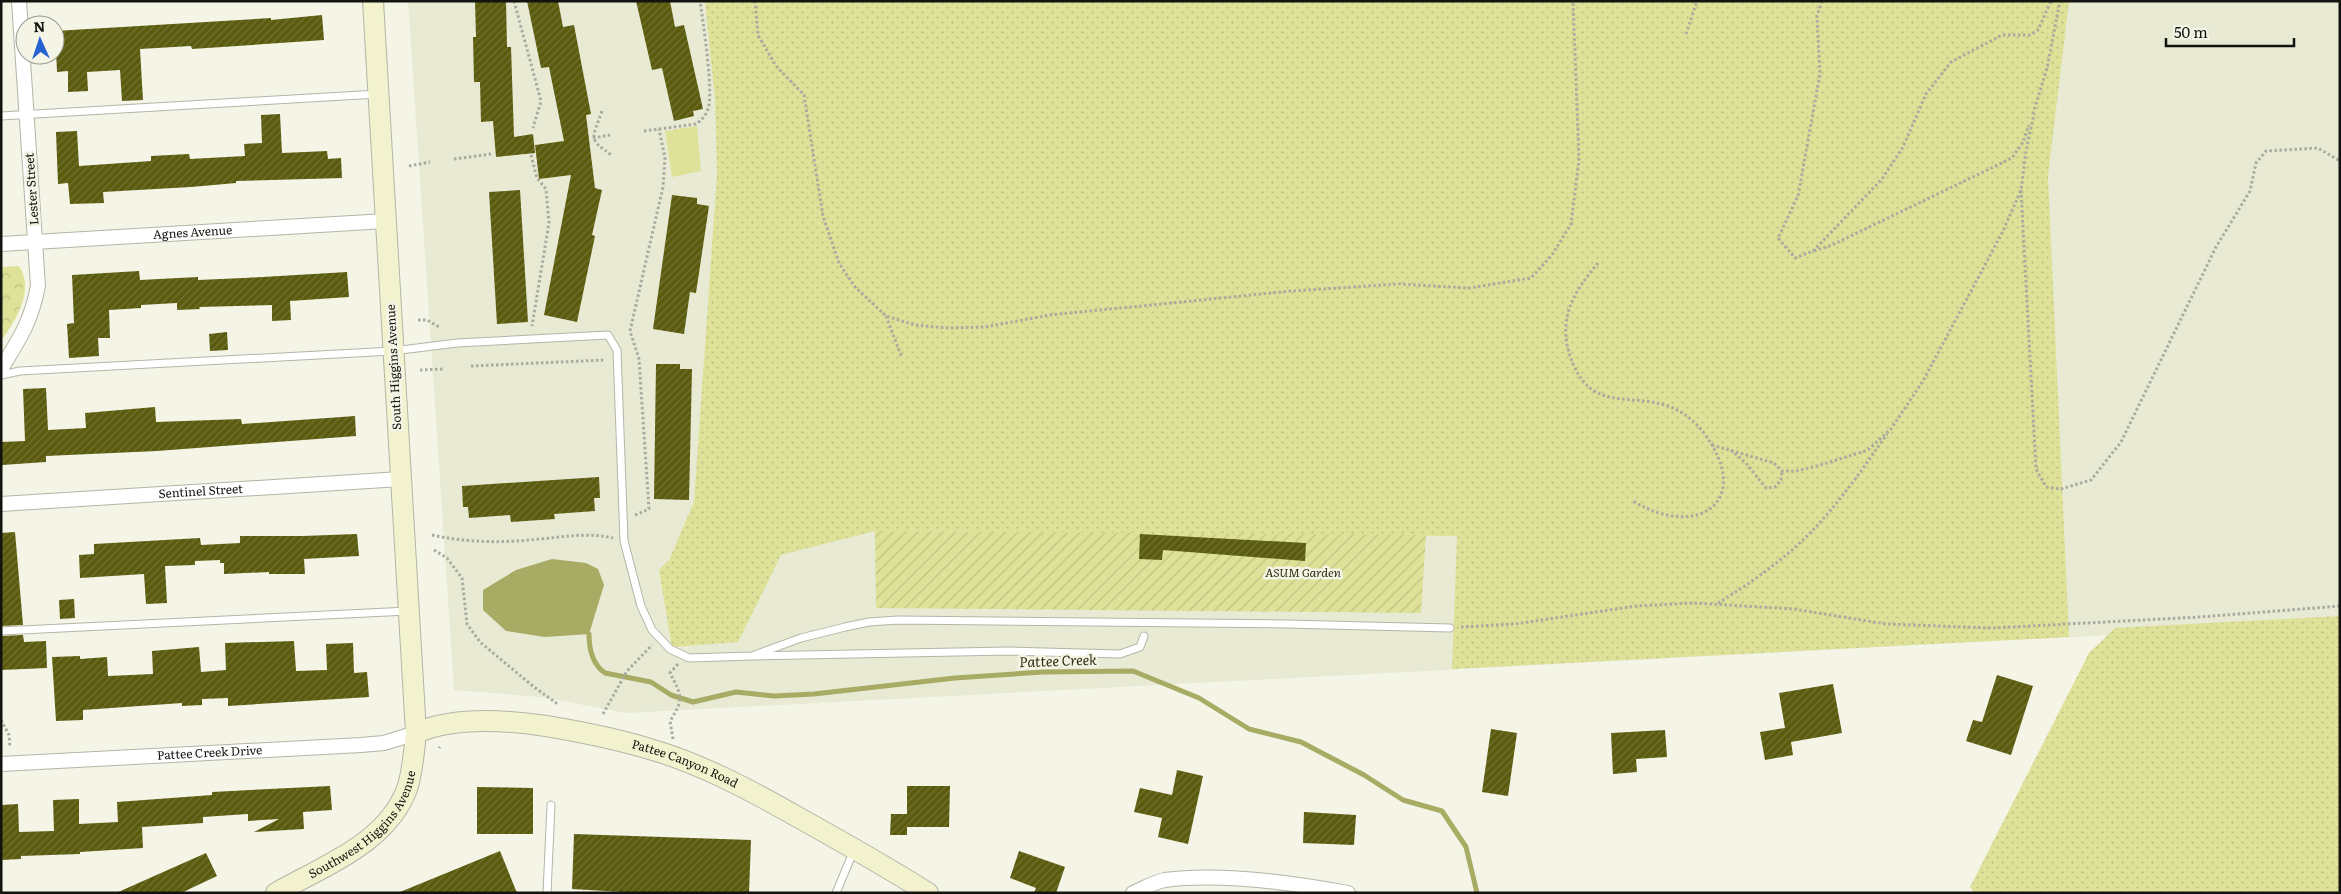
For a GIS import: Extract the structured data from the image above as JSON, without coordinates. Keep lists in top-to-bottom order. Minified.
{"streets":{"main road":["South Higgins Avenue","Pattee Canyon Road","Southwest Higgins Avenue"],"street":["Lester Street","Agnes Avenue","Sentinel Street","Pattee Creek Drive"]},"crossings":[["Lester Street","Agnes Avenue"],["Agnes Avenue","South Higgins Avenue"],["South Higgins Avenue","Sentinel Street"],["South Higgins Avenue","Pattee Creek Drive"],["South Higgins Avenue","Pattee Canyon Road"],["South Higgins Avenue","Southwest Higgins Avenue"],["Pattee Creek Drive","Pattee Canyon Road"],["Pattee Creek Drive","Southwest Higgins Avenue"],["Pattee Canyon Road","Southwest Higgins Avenue"]],"water":["Pattee Creek"],"parks":["ASUM Garden"],"scale_bar":"50 m","north":"top"}
